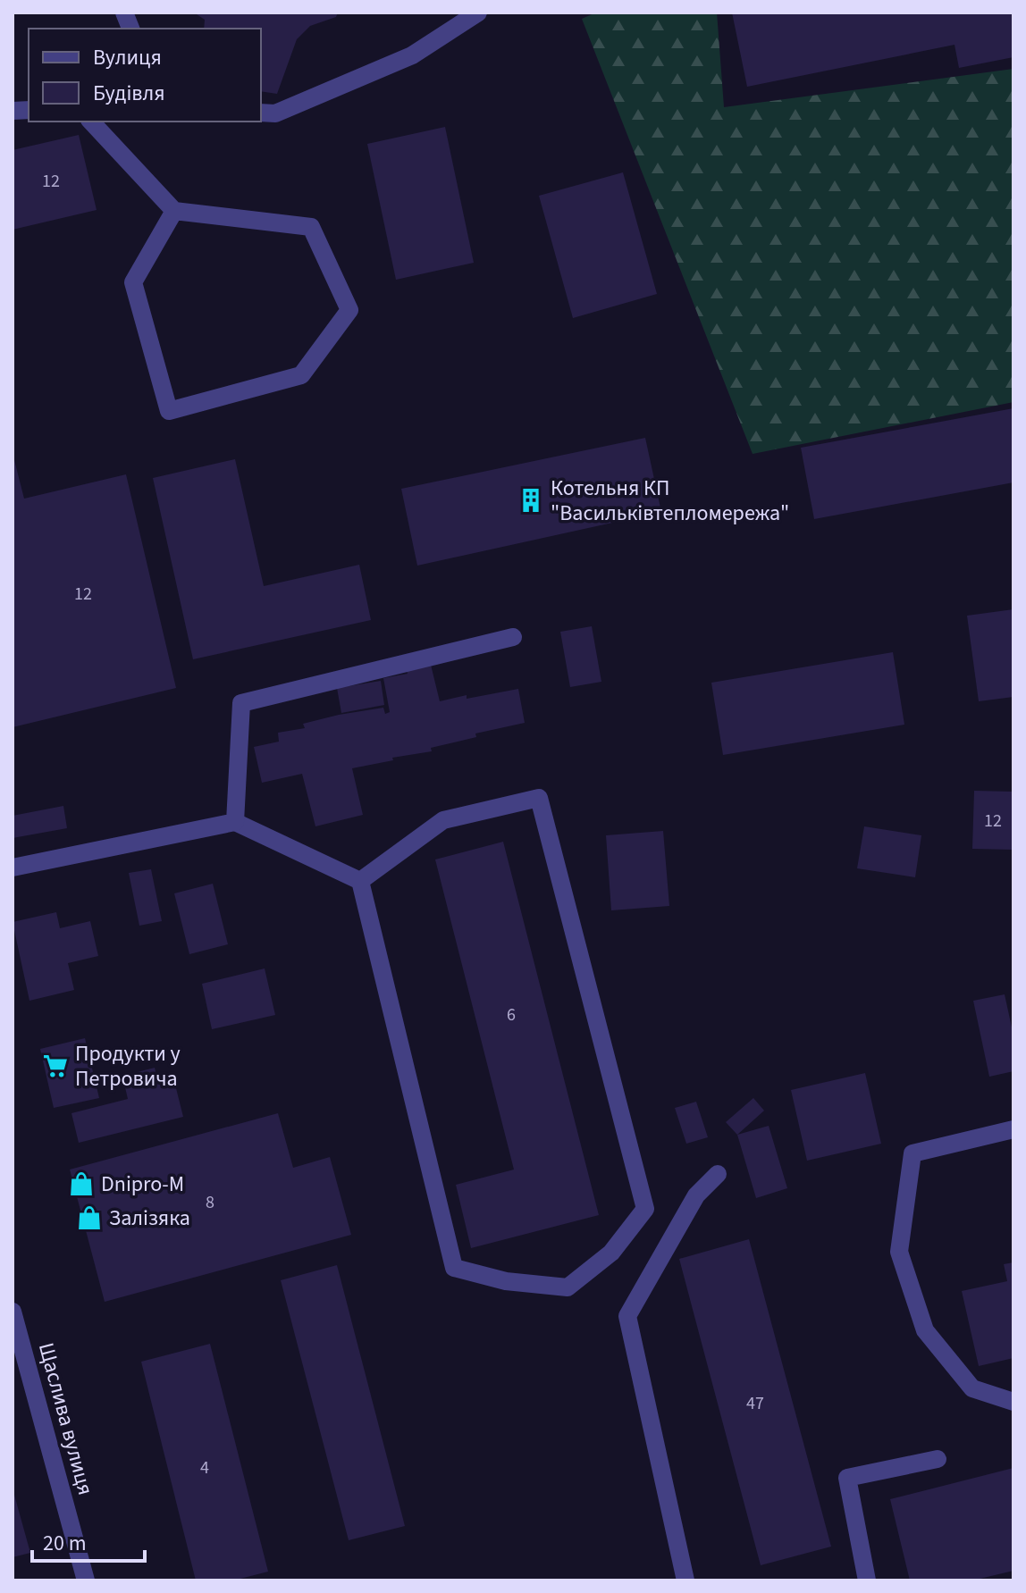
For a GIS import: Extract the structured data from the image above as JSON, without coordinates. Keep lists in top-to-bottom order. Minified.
{"streets":{"street":["Щаслива вулиця"]},"places":{"building":["Котельня КП \"Васильківтепломережа\""],"supermarket":["Продукти у Петровича"],"shop":["Dnipro-M","Залізяка"]},"house_numbers":["12","12","12","6","8","47","4"],"legend":["Вулиця","Будівля"],"scale_bar":"20 m"}
